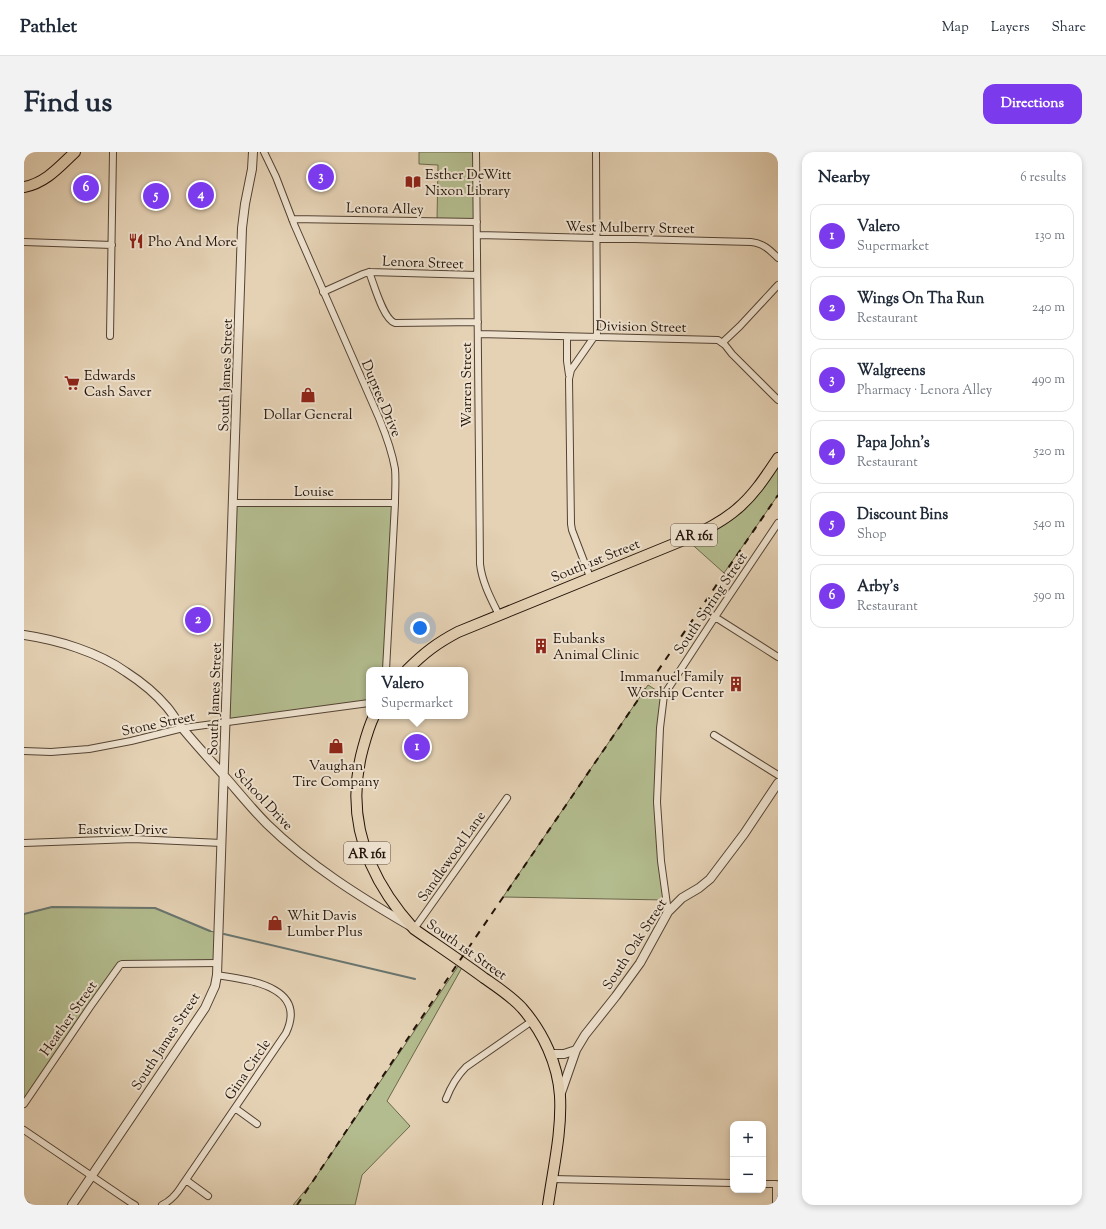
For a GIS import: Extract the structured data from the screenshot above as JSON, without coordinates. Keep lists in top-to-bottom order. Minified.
{"streets":{"main road":["AR 161","South 1st Street"],"street":["Lenora Alley","West Mulberry Street","Lenora Street","Division Street","South James Street","Warren Street","Dupree Drive","Louise","South Spring Street","Stone Street","School Drive","Eastview Drive","Sandlewood Lane","South Oak Street","Heather Street","Gina Circle"]},"crossings":[["Lenora Alley","Warren Street"],["Lenora Alley","Dupree Drive"],["West Mulberry Street","Warren Street"],["Lenora Street","Warren Street"],["Lenora Street","Dupree Drive"],["Division Street","Warren Street"],["South James Street","Louise"],["South James Street","Stone Street"],["South James Street","School Drive"],["South James Street","Eastview Drive"],["South James Street","Heather Street"],["South James Street","Gina Circle"],["Warren Street","South 1st Street"],["Dupree Drive","Louise"],["South 1st Street","School Drive"],["South 1st Street","Sandlewood Lane"],["South 1st Street","South Oak Street"],["South Spring Street","South Oak Street"],["Stone Street","School Drive"],["School Drive","Sandlewood Lane"]],"places":{"library":["Esther DeWitt Nixon Library"],"restaurant":["Pho And More"],"supermarket":["Edwards Cash Saver"],"shop":["Dollar General","Vaughan Tire Company","Whit Davis Lumber Plus"],"building":["Eubanks Animal Clinic","Immanuel Family Worship Center"]},"page":{"header":"Pathlet","nav":["Map","Layers","Share"],"title":"Find us","buttons":"Directions","heading":["Nearby","6 results"],"pins":["3","6","4","5","2","1"],"list":[{"mark":"1","name":"Valero","note":"Supermarket","value":"130 m"},{"mark":"2","name":"Wings On Tha Run","note":"Restaurant","value":"240 m"},{"mark":"3","name":"Walgreens","note":"Pharmacy · Lenora Alley","value":"490 m"},{"mark":"4","name":"Papa John's","note":"Restaurant","value":"520 m"},{"mark":"5","name":"Discount Bins","note":"Shop","value":"540 m"},{"mark":"6","name":"Arby's","note":"Restaurant","value":"590 m"}],"popup":["Valero","Supermarket"],"map_buttons":["+","−"]}}
